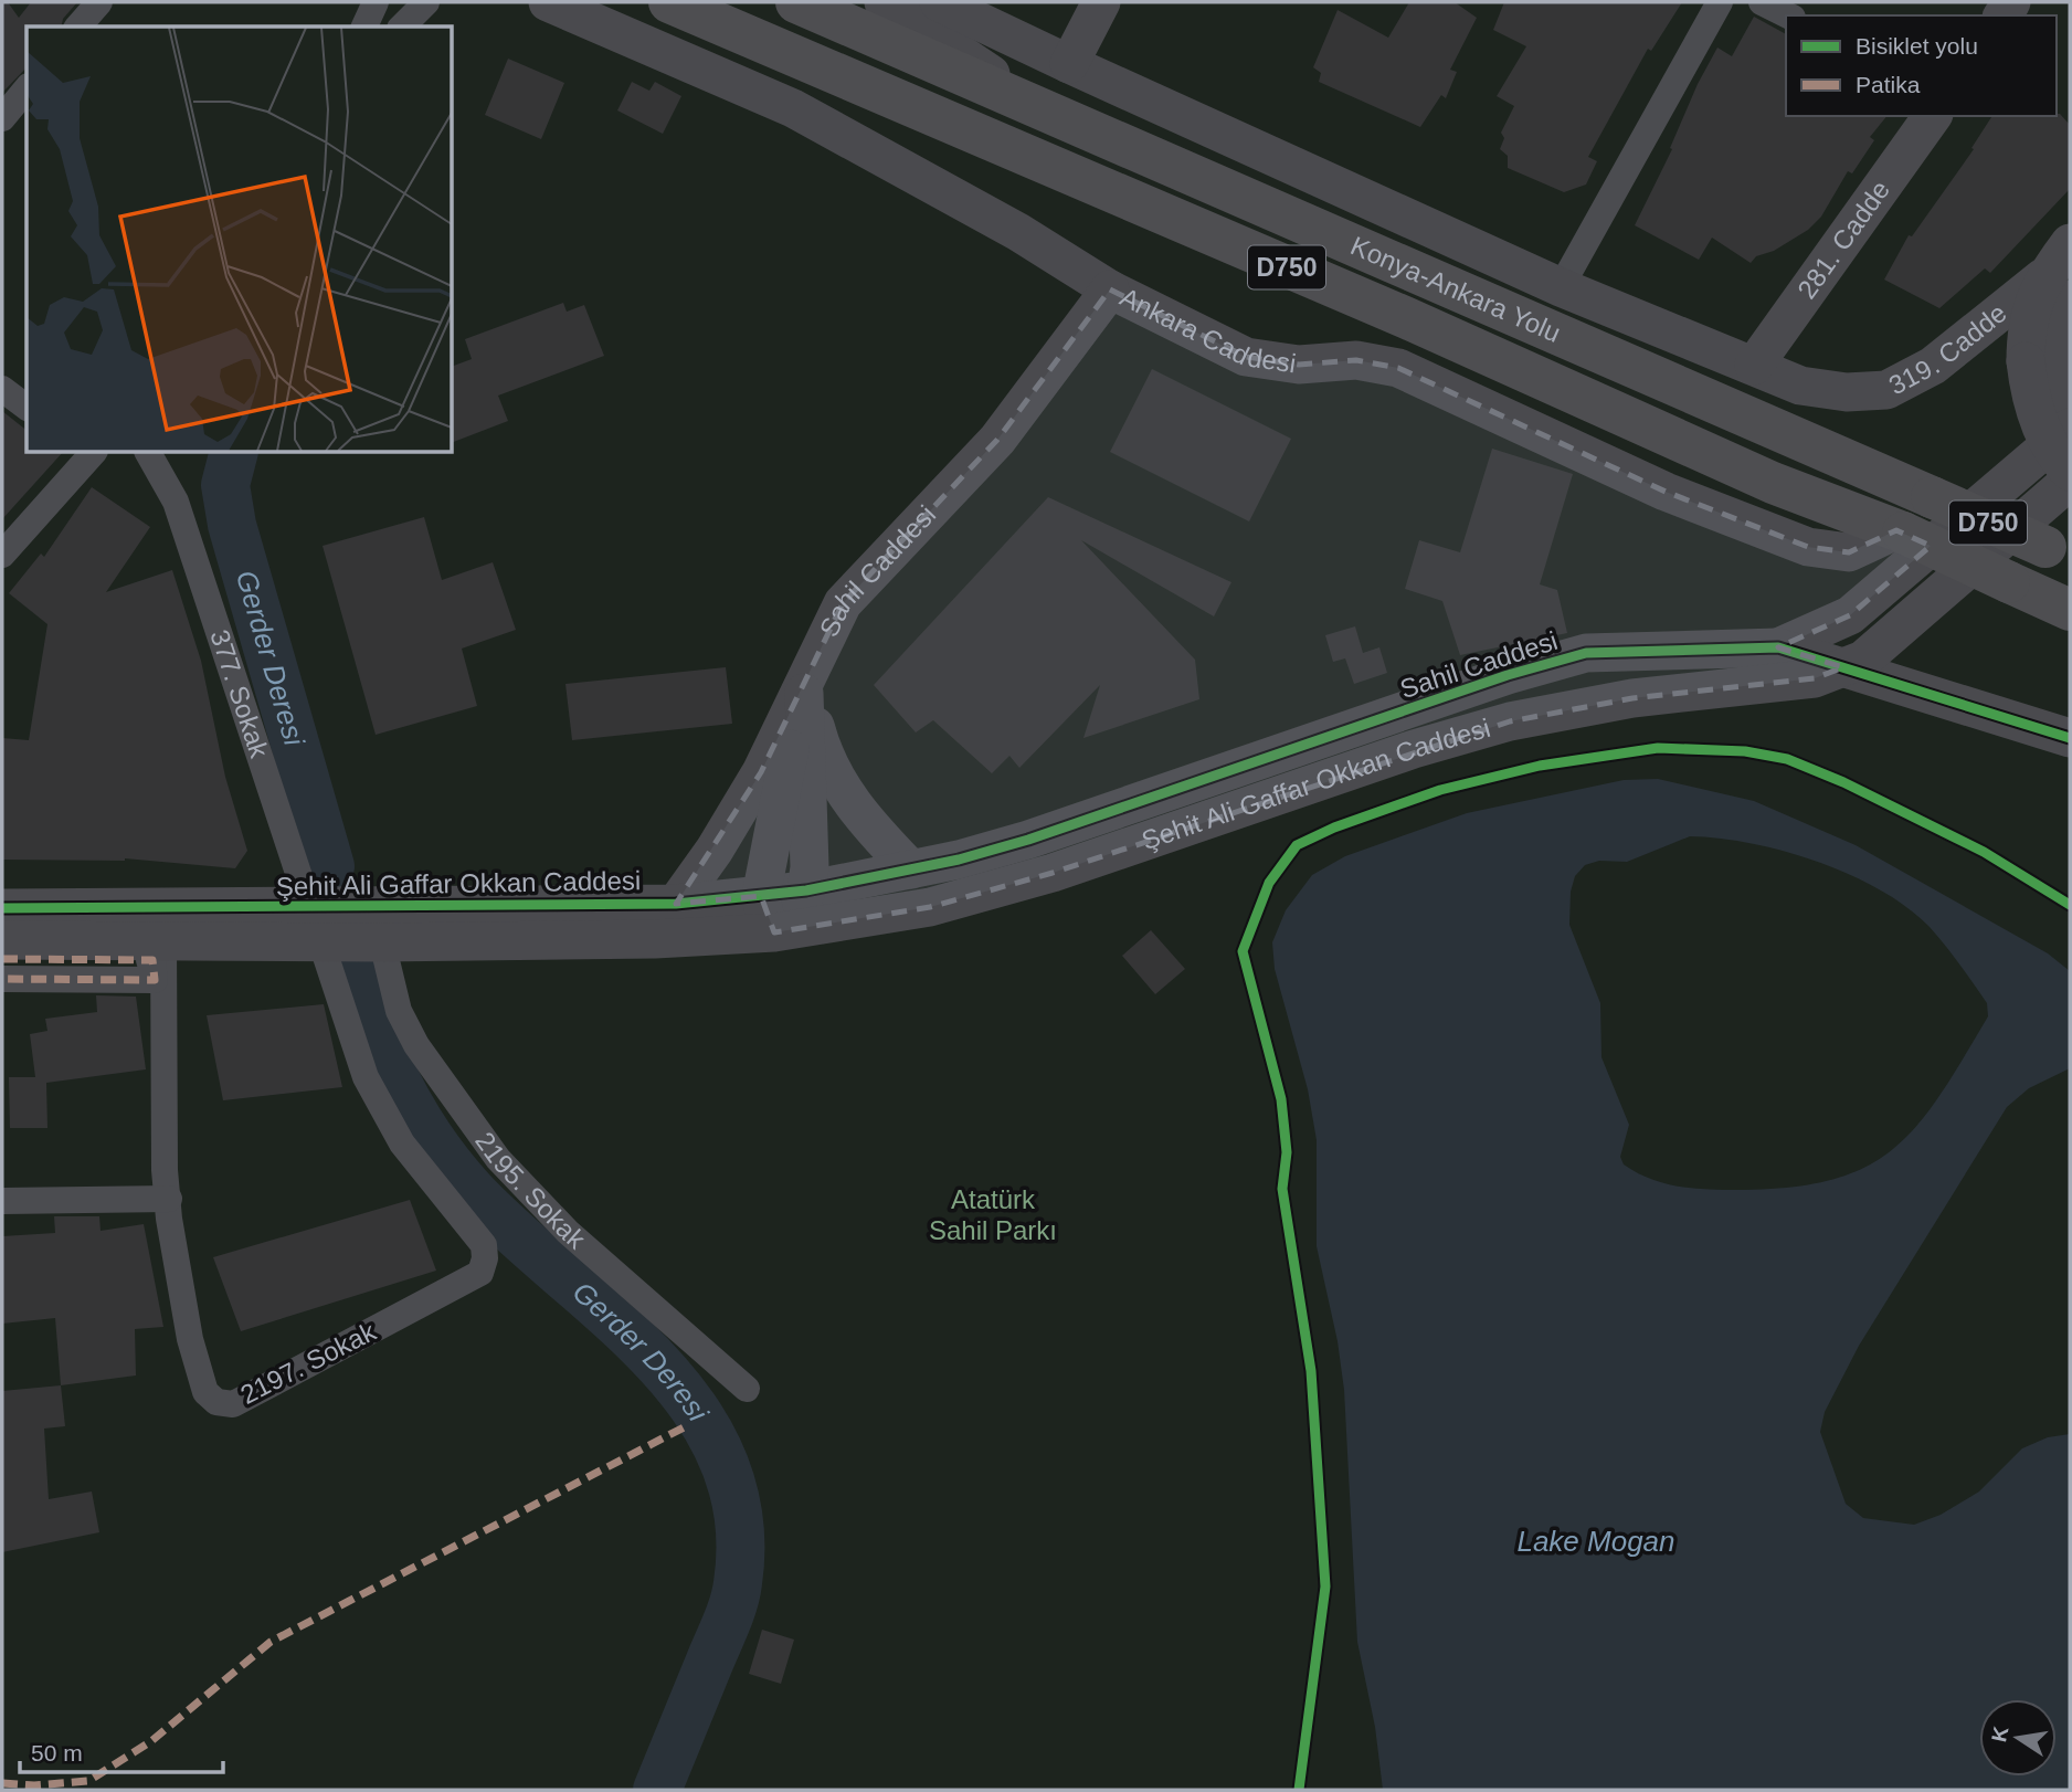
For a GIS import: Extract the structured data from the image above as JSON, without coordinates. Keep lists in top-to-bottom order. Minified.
{"streets":{"highway":["D750","Konya-Ankara Yolu"],"street":["281. Cadde","Ankara Caddesi","319. Cadde","Sahil Caddesi","377. Sokak","Şehit Ali Gaffar Okkan Caddesi","2195. Sokak","2197. Sokak"]},"crossings":[["281. Cadde","319. Cadde"],["D750","Ankara Caddesi"],["Ankara Caddesi","Sahil Caddesi"],["Sahil Caddesi","Şehit Ali Gaffar Okkan Caddesi"],["377. Sokak","Şehit Ali Gaffar Okkan Caddesi"],["377. Sokak","2197. Sokak"],["Şehit Ali Gaffar Okkan Caddesi","2195. Sokak"],["Şehit Ali Gaffar Okkan Caddesi","2197. Sokak"]],"water":["Gerder Deresi","Lake Mogan"],"parks":["Atatürk Sahil Parkı"],"legend":["Bisiklet yolu","Patika"],"scale_bar":"50 m","north":"left"}
